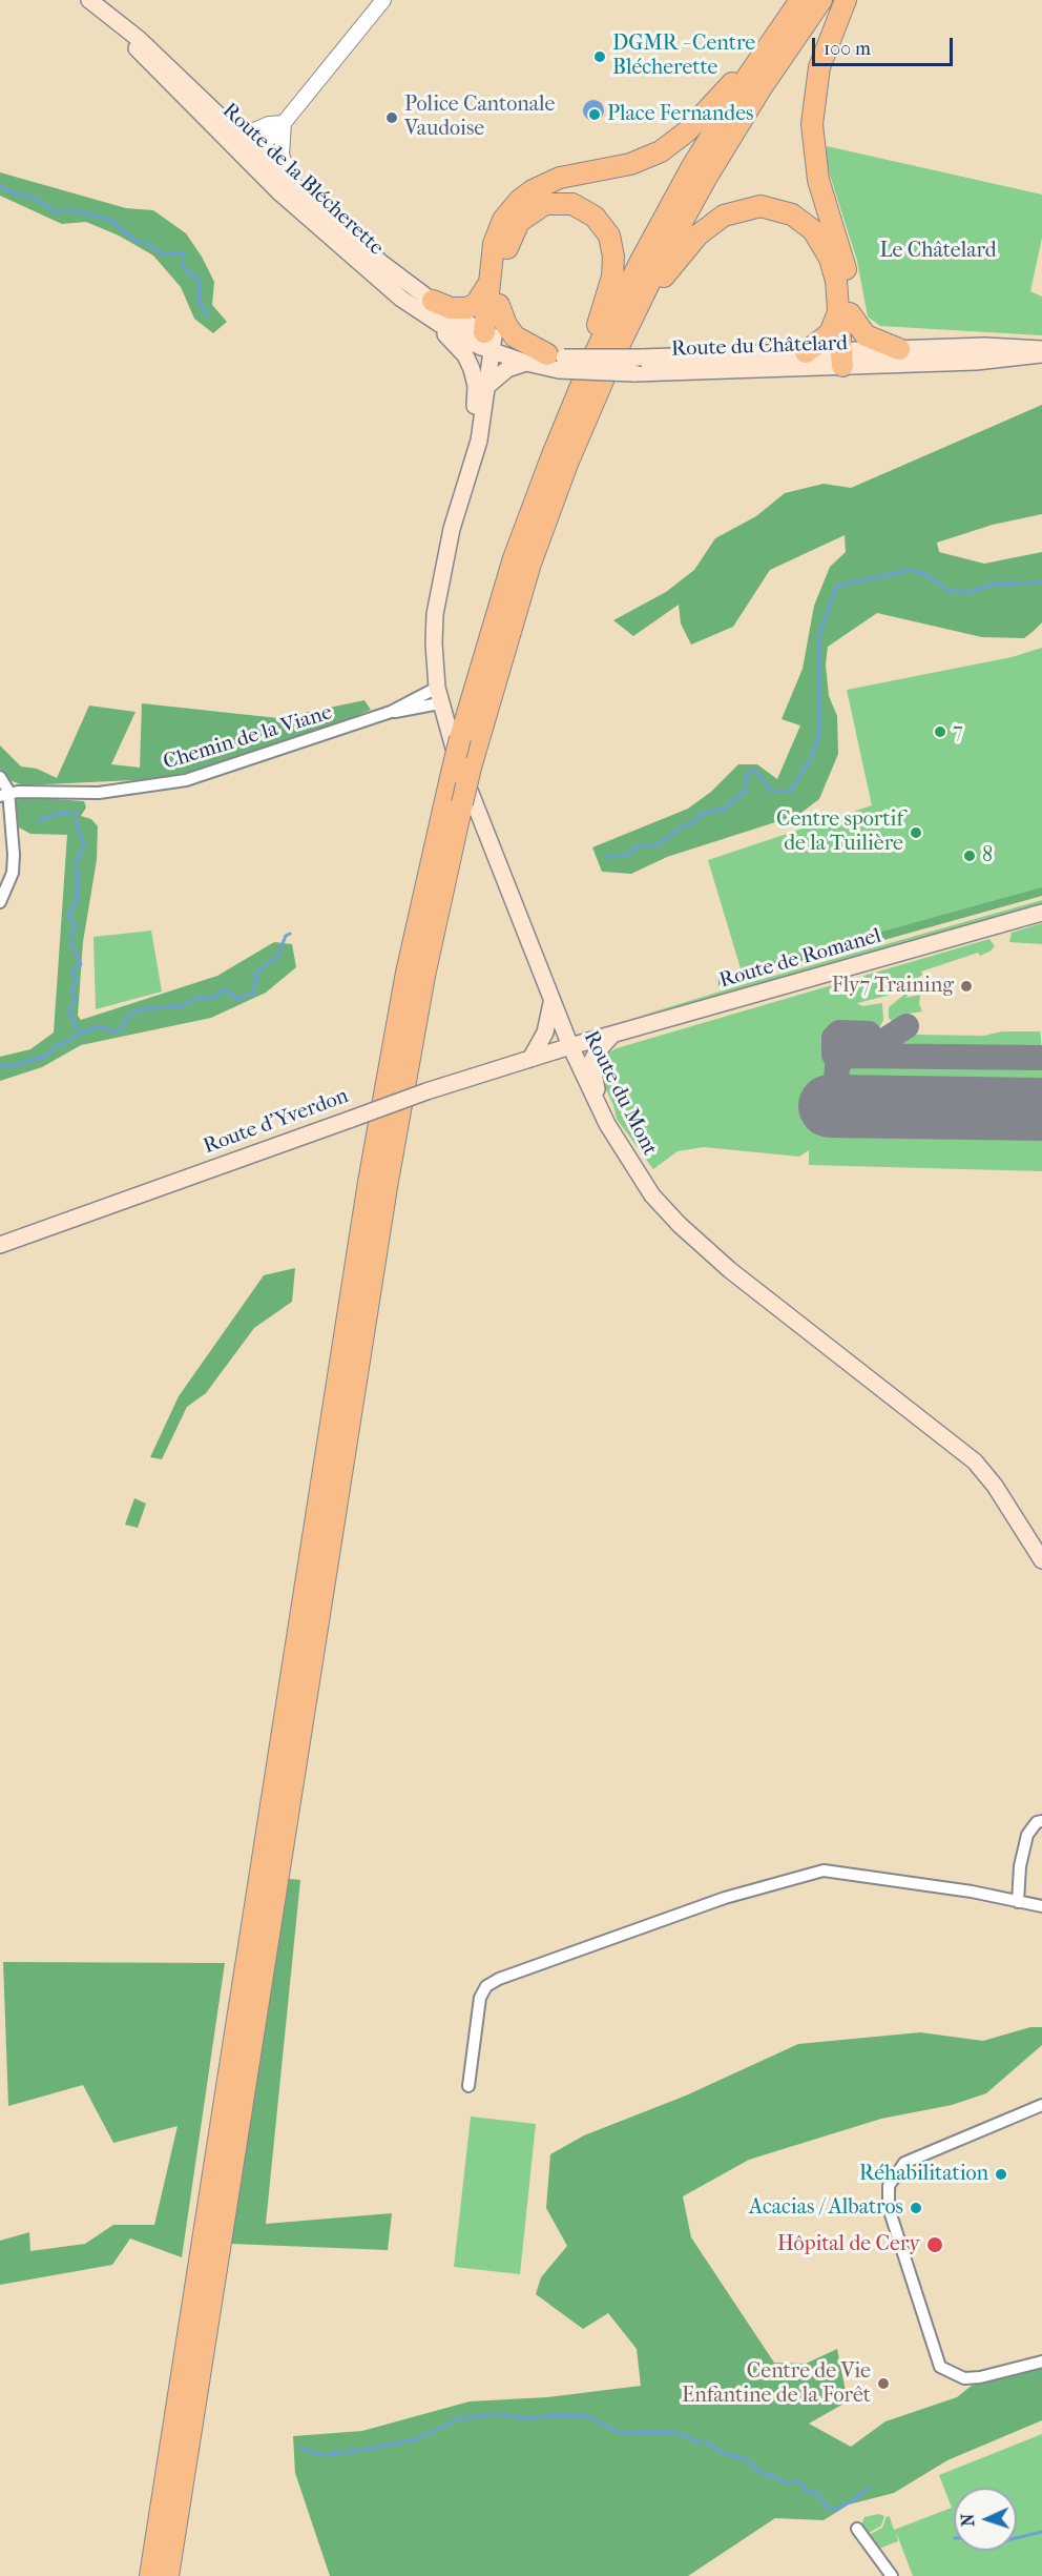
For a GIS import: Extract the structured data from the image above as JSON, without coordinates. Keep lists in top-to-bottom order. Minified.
{"streets":{"main road":["Route de la Blécherette","Route du Châtelard","Route de Romanel","Route du Mont","Route d'Yverdon"],"street":["Chemin de la Viane"]},"crossings":[["Route de la Blécherette","Route du Châtelard"],["Route de la Blécherette","Route du Mont"],["Route du Châtelard","Route du Mont"],["Chemin de la Viane","Route du Mont"],["Route de Romanel","Route du Mont"],["Route de Romanel","Route d'Yverdon"],["Route du Mont","Route d'Yverdon"]],"parks":["Le Châtelard"],"places":["DGMR - Centre Blécherette","Place Fernandes","Police Cantonale Vaudoise","7","Centre sportif de la Tuilière","8","Fly7 Training","Réhabilitation","Acacias / Albatros","Hôpital de Cery","Centre de Vie Enfantine de la Forêt"],"scale_bar":"100 m","north":"left"}
